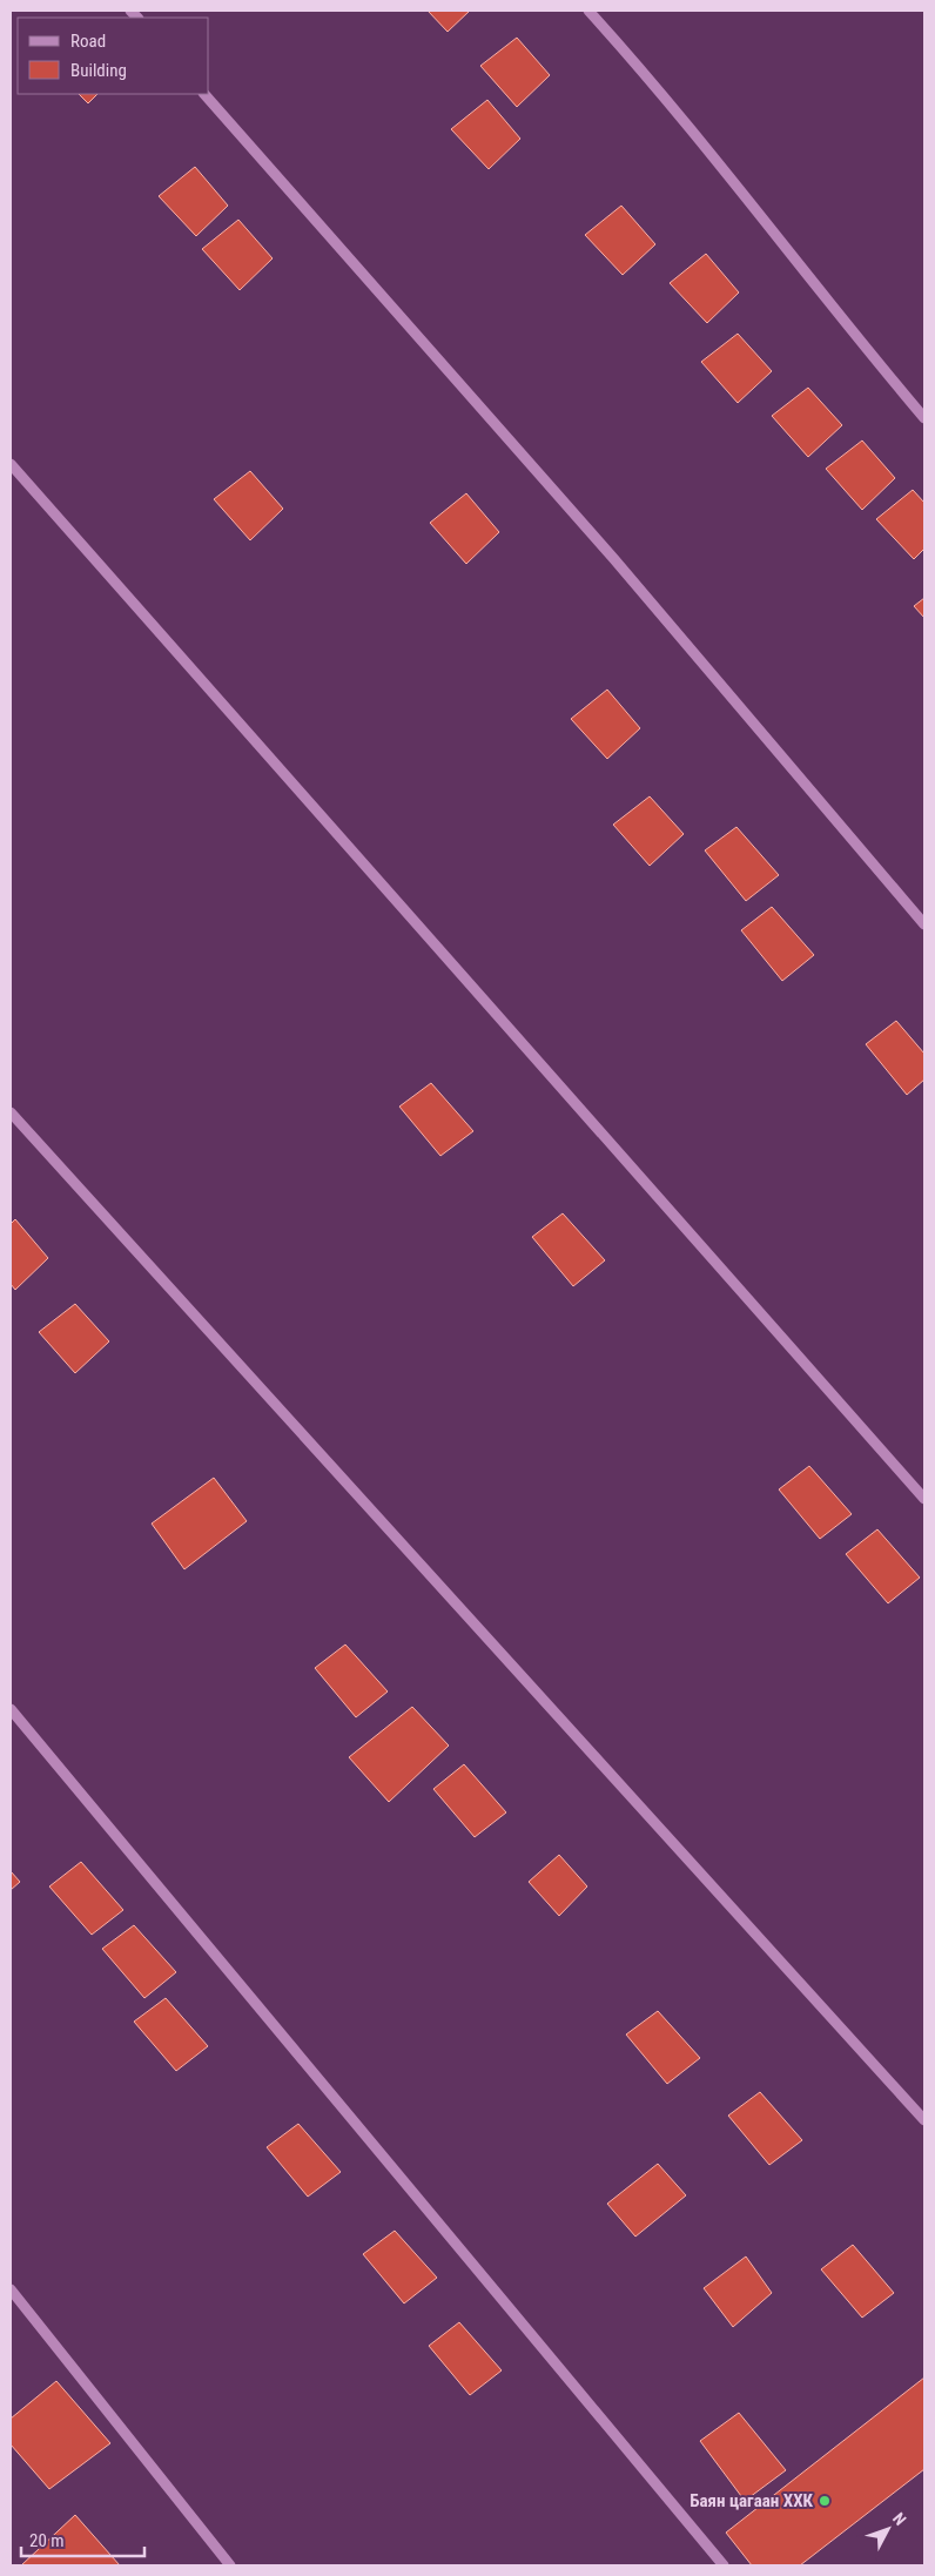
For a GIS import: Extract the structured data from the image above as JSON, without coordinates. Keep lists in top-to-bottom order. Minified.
{"places":["Баян цагаан ХХК"],"legend":["Road","Building"],"scale_bar":"20 m","north":"top right"}
